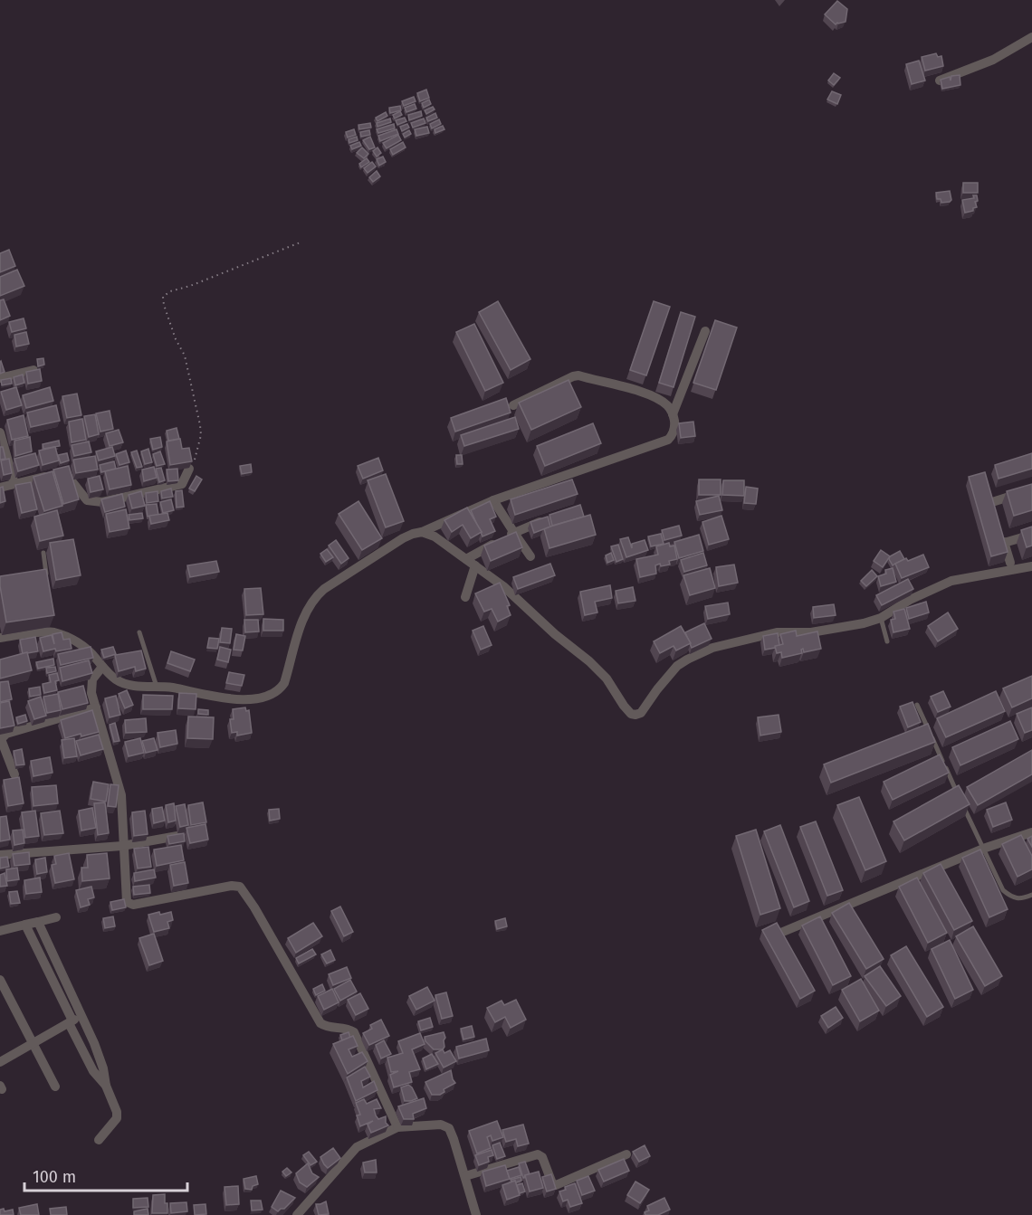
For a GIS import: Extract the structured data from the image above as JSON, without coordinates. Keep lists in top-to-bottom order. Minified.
{"scale_bar":"100 m"}
